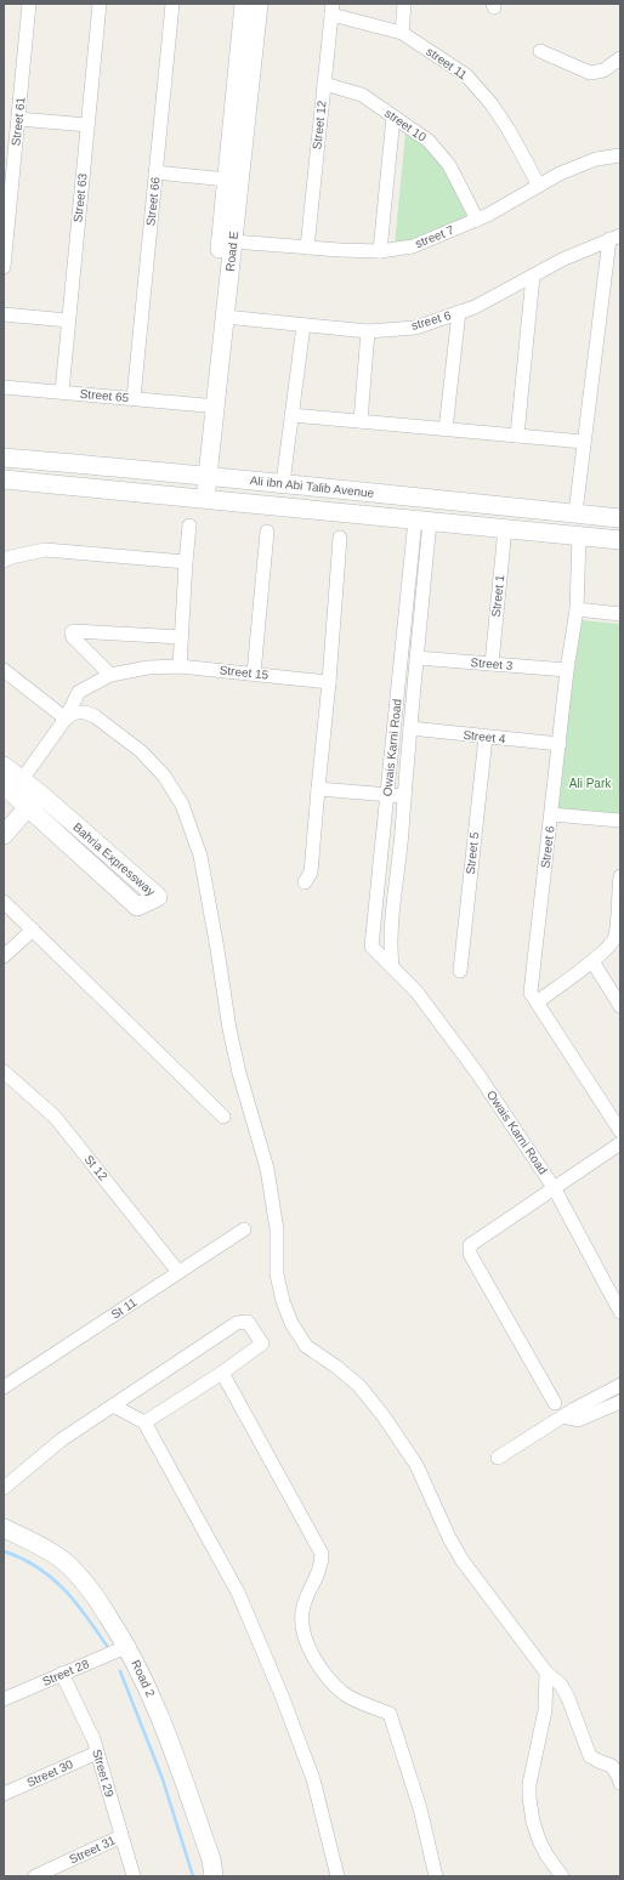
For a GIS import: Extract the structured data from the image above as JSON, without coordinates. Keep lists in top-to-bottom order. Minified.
{"streets":{"street":["street 11","Street 61","Street 12","street 10","Street 63","Street 66","street 7","Road E","street 6","Street 65","Ali ibn Abi Talib Avenue","Street 1","Street 3","Street 15","Street 4","Owais Karni Road","Street 6","Street 5","Bahria Expressway","St 12","St 11","Street 28","Road 2","Street 30","Street 29","Street 31"]},"crossings":[["street 11","Street 12"],["street 11","street 7"],["Street 12","street 10"],["Street 12","street 7"],["street 10","street 7"],["Street 63","Street 65"],["Street 66","Street 65"],["street 7","Road E"],["Road E","street 6"],["Road E","Street 65"],["Road E","Ali ibn Abi Talib Avenue"],["Ali ibn Abi Talib Avenue","Street 1"],["Ali ibn Abi Talib Avenue","Owais Karni Road"],["Ali ibn Abi Talib Avenue","Street 6"],["Street 1","Street 3"],["Street 3","Owais Karni Road"],["Street 3","Street 6"],["Street 15","Bahria Expressway"],["Street 4","Owais Karni Road"],["Street 4","Street 6"],["Street 4","Street 5"],["St 12","St 11"],["Street 28","Road 2"],["Street 28","Street 29"],["Street 30","Street 29"],["Street 29","Street 31"]],"parks":["Ali Park"]}
